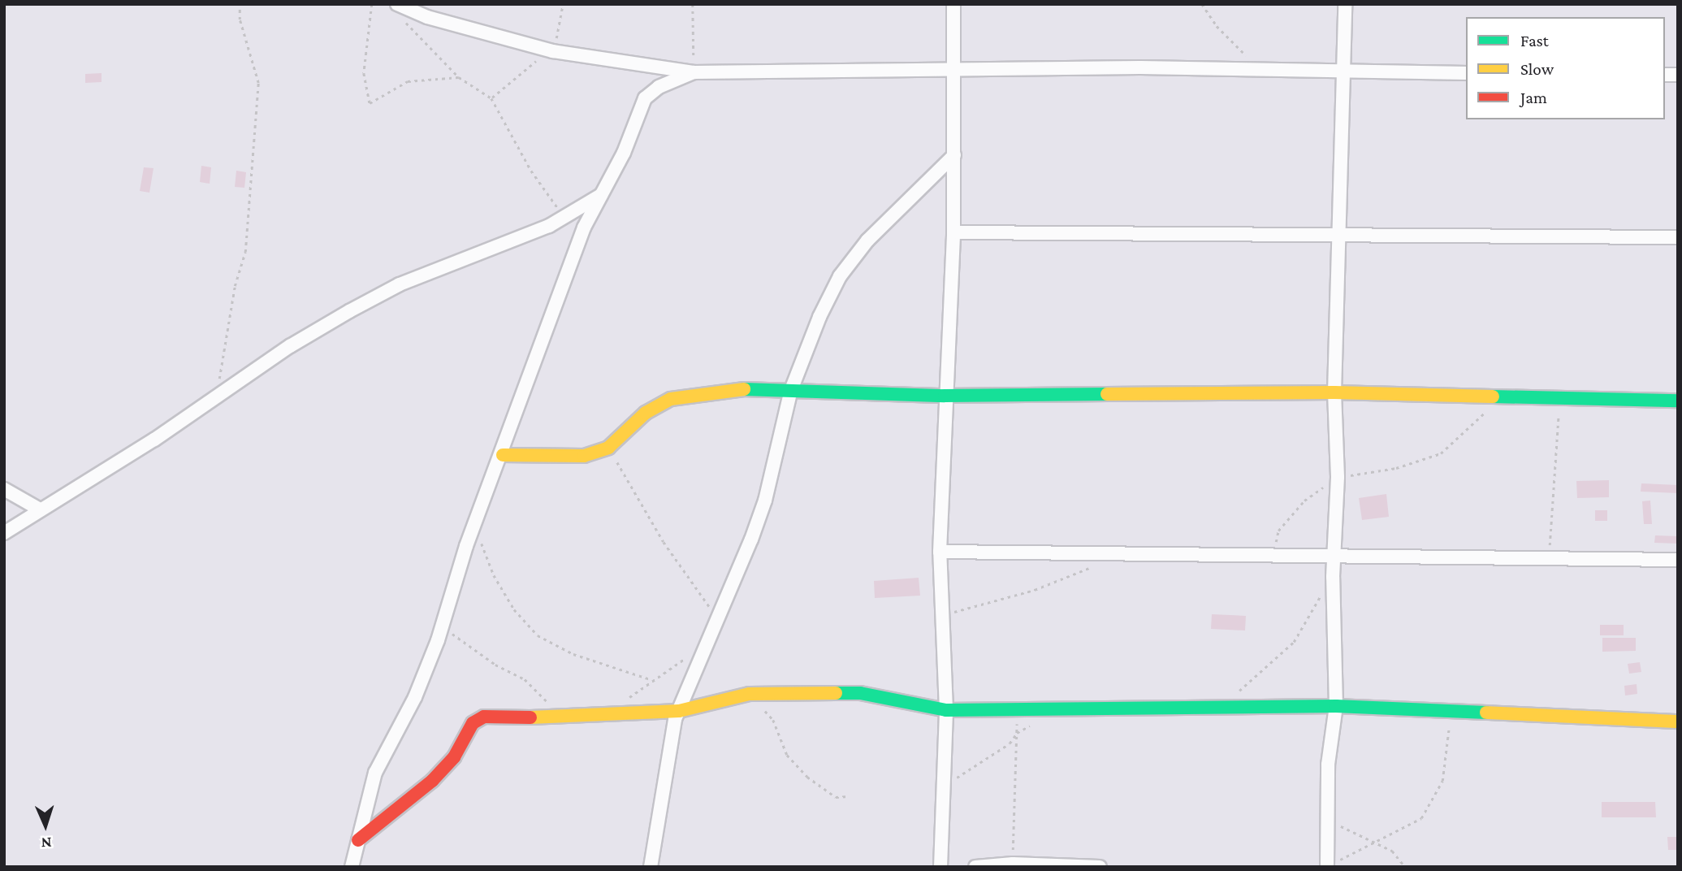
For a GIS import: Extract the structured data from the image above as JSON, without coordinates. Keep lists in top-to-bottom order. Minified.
{"legend":["Fast","Slow","Jam"],"north":"bottom"}
